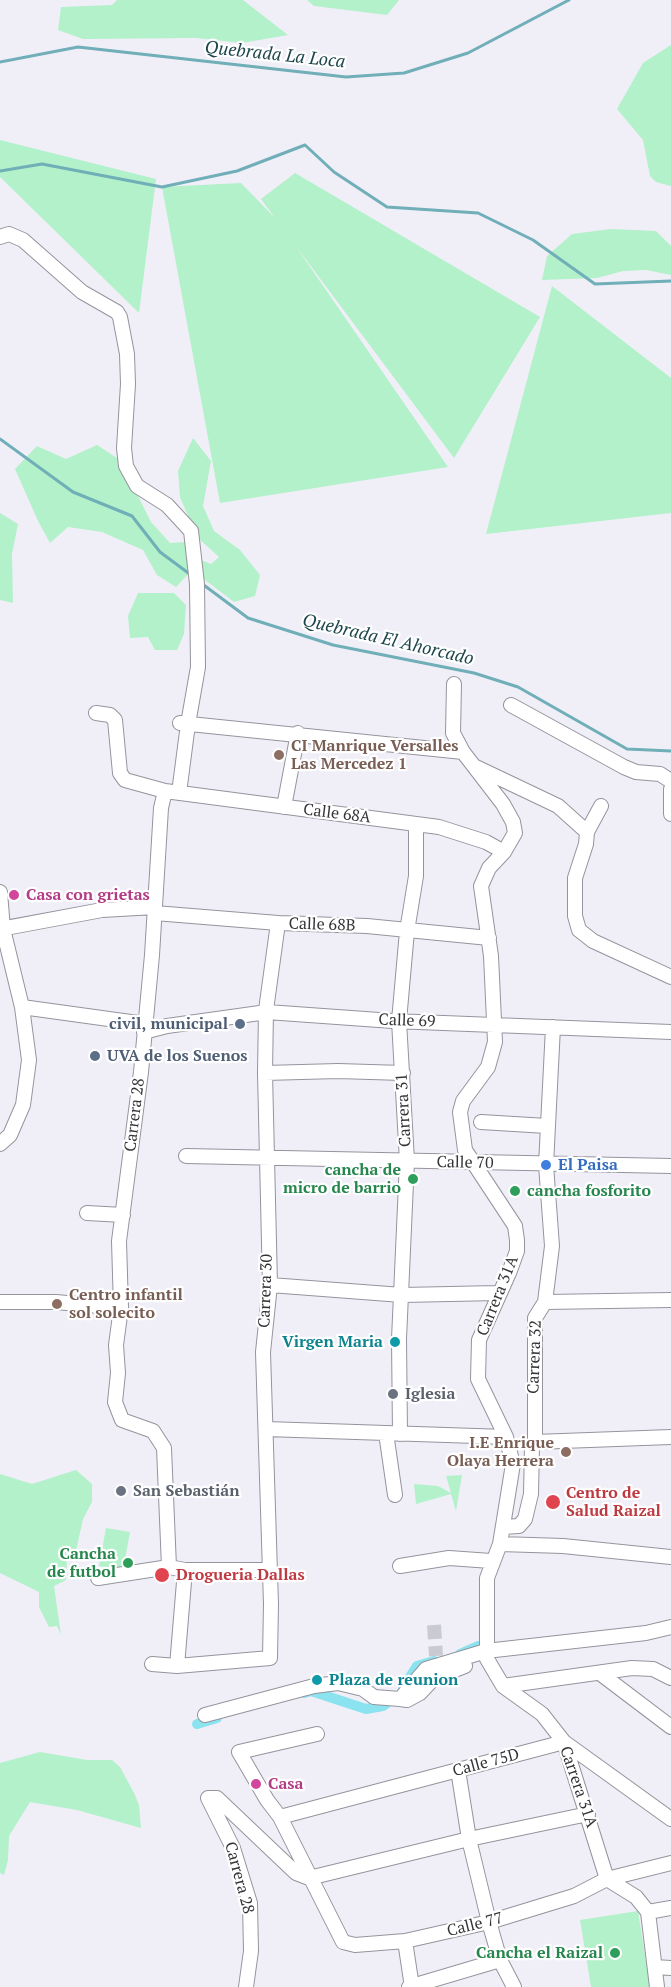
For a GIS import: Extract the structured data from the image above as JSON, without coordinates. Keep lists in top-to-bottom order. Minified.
{"streets":{"street":["Calle 68A","Calle 68B","Calle 69","Carrera 31","Carrera 28","Calle 70","Carrera 30","Carrera 31A","Carrera 32","Calle 75D","Calle 77"]},"crossings":[["Calle 68A","Carrera 31"],["Calle 68A","Carrera 28"],["Calle 68A","Carrera 31A"],["Calle 68B","Carrera 31"],["Calle 68B","Carrera 28"],["Calle 68B","Carrera 30"],["Calle 68B","Carrera 31A"],["Calle 69","Carrera 31"],["Calle 69","Carrera 28"],["Calle 69","Carrera 30"],["Calle 69","Carrera 31A"],["Calle 69","Carrera 32"],["Carrera 31","Calle 70"],["Carrera 28","Calle 77"],["Calle 70","Carrera 30"],["Calle 70","Carrera 31A"],["Calle 70","Carrera 32"],["Carrera 31A","Carrera 32"],["Carrera 31A","Calle 75D"],["Carrera 31A","Calle 77"]],"water":["Quebrada La Loca","Quebrada El Ahorcado"],"places":["CI Manrique Versalles Las Mercedez 1","Casa con grietas","civil, municipal","UVA de los Suenos","El Paisa","cancha de micro de barrio","cancha fosforito","Centro infantil sol solecito","Virgen Maria","Iglesia","I.E Enrique Olaya Herrera","San Sebastián","Centro de Salud Raizal","Cancha de futbol","Drogueria Dallas","Plaza de reunion","Casa","Cancha el Raizal"]}
